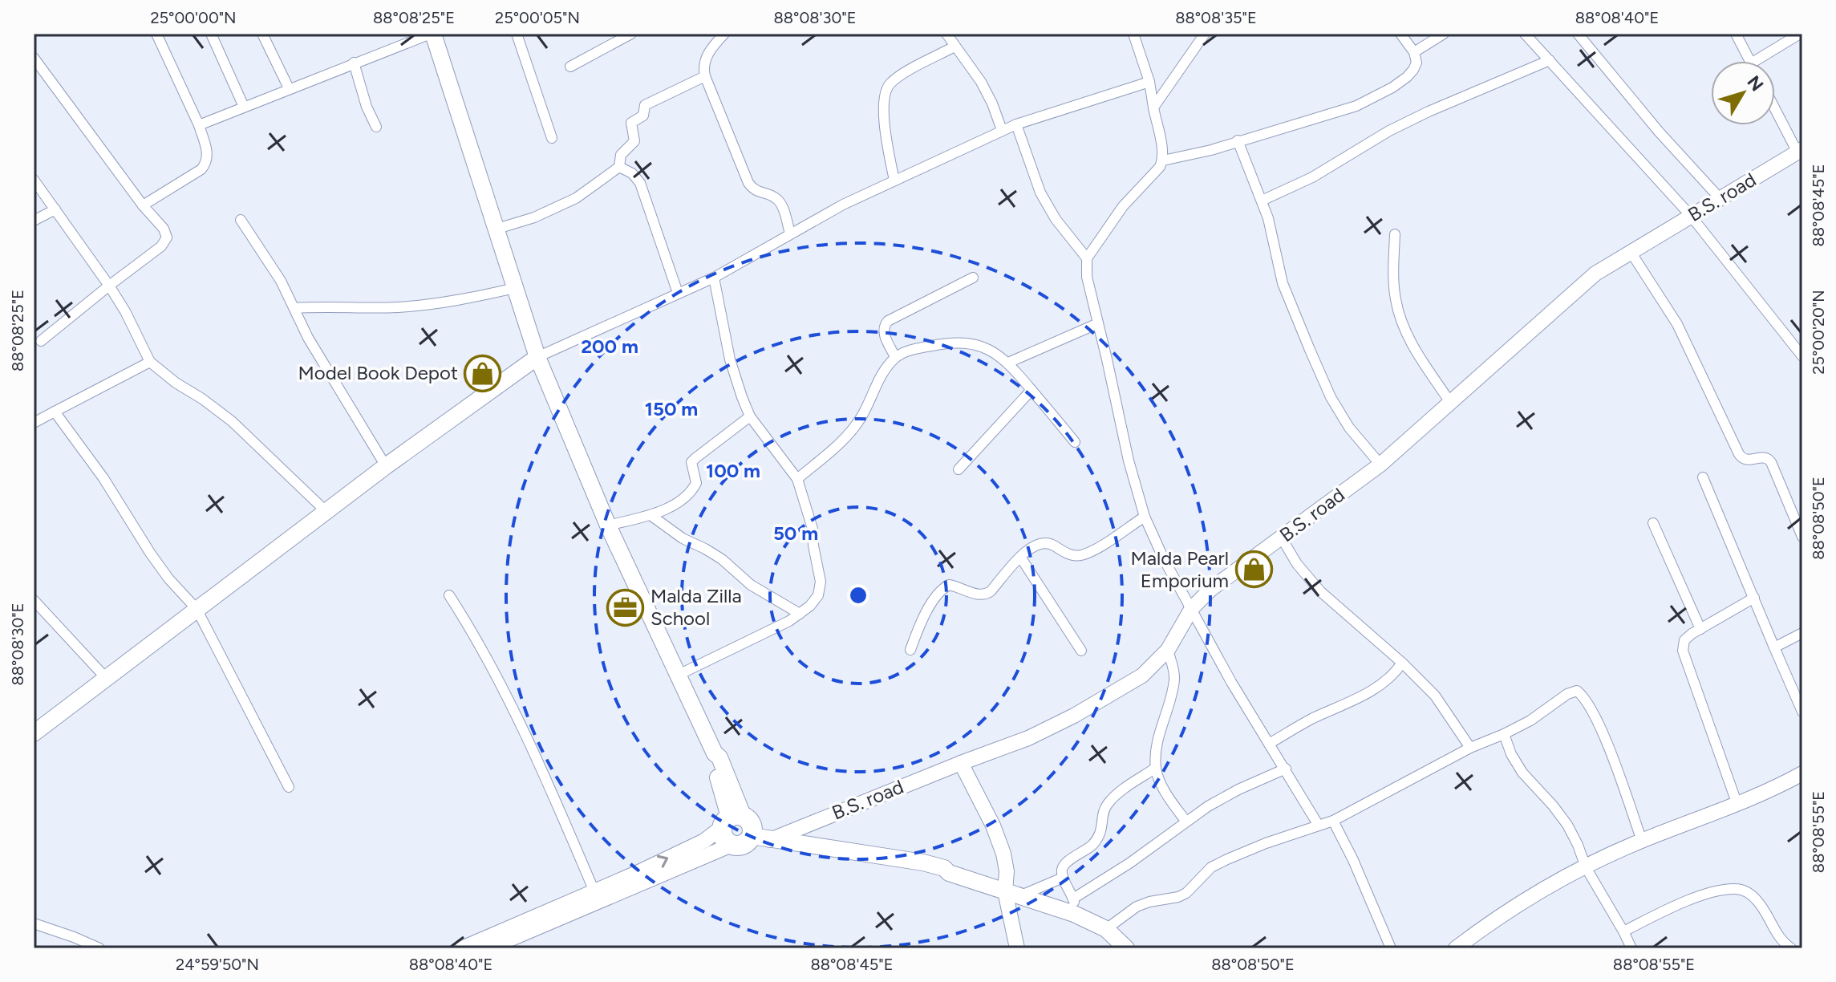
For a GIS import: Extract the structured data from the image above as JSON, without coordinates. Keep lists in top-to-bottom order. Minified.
{"streets":{"street":["B.S. road"]},"places":{"shop":["Model Book Depot","Malda Pearl Emporium"],"office":["Malda Zilla School"]},"north":"top right","coordinates":["25°00'00\"N","88°08'25\"E","25°00'05\"N","88°08'30\"E","88°08'35\"E","88°08'40\"E","88°08'45\"E","25°00'20\"N","88°08'50\"E","88°08'55\"E","24°59'50\"N"],"rings":["200 m","150 m","100 m","50 m"]}
